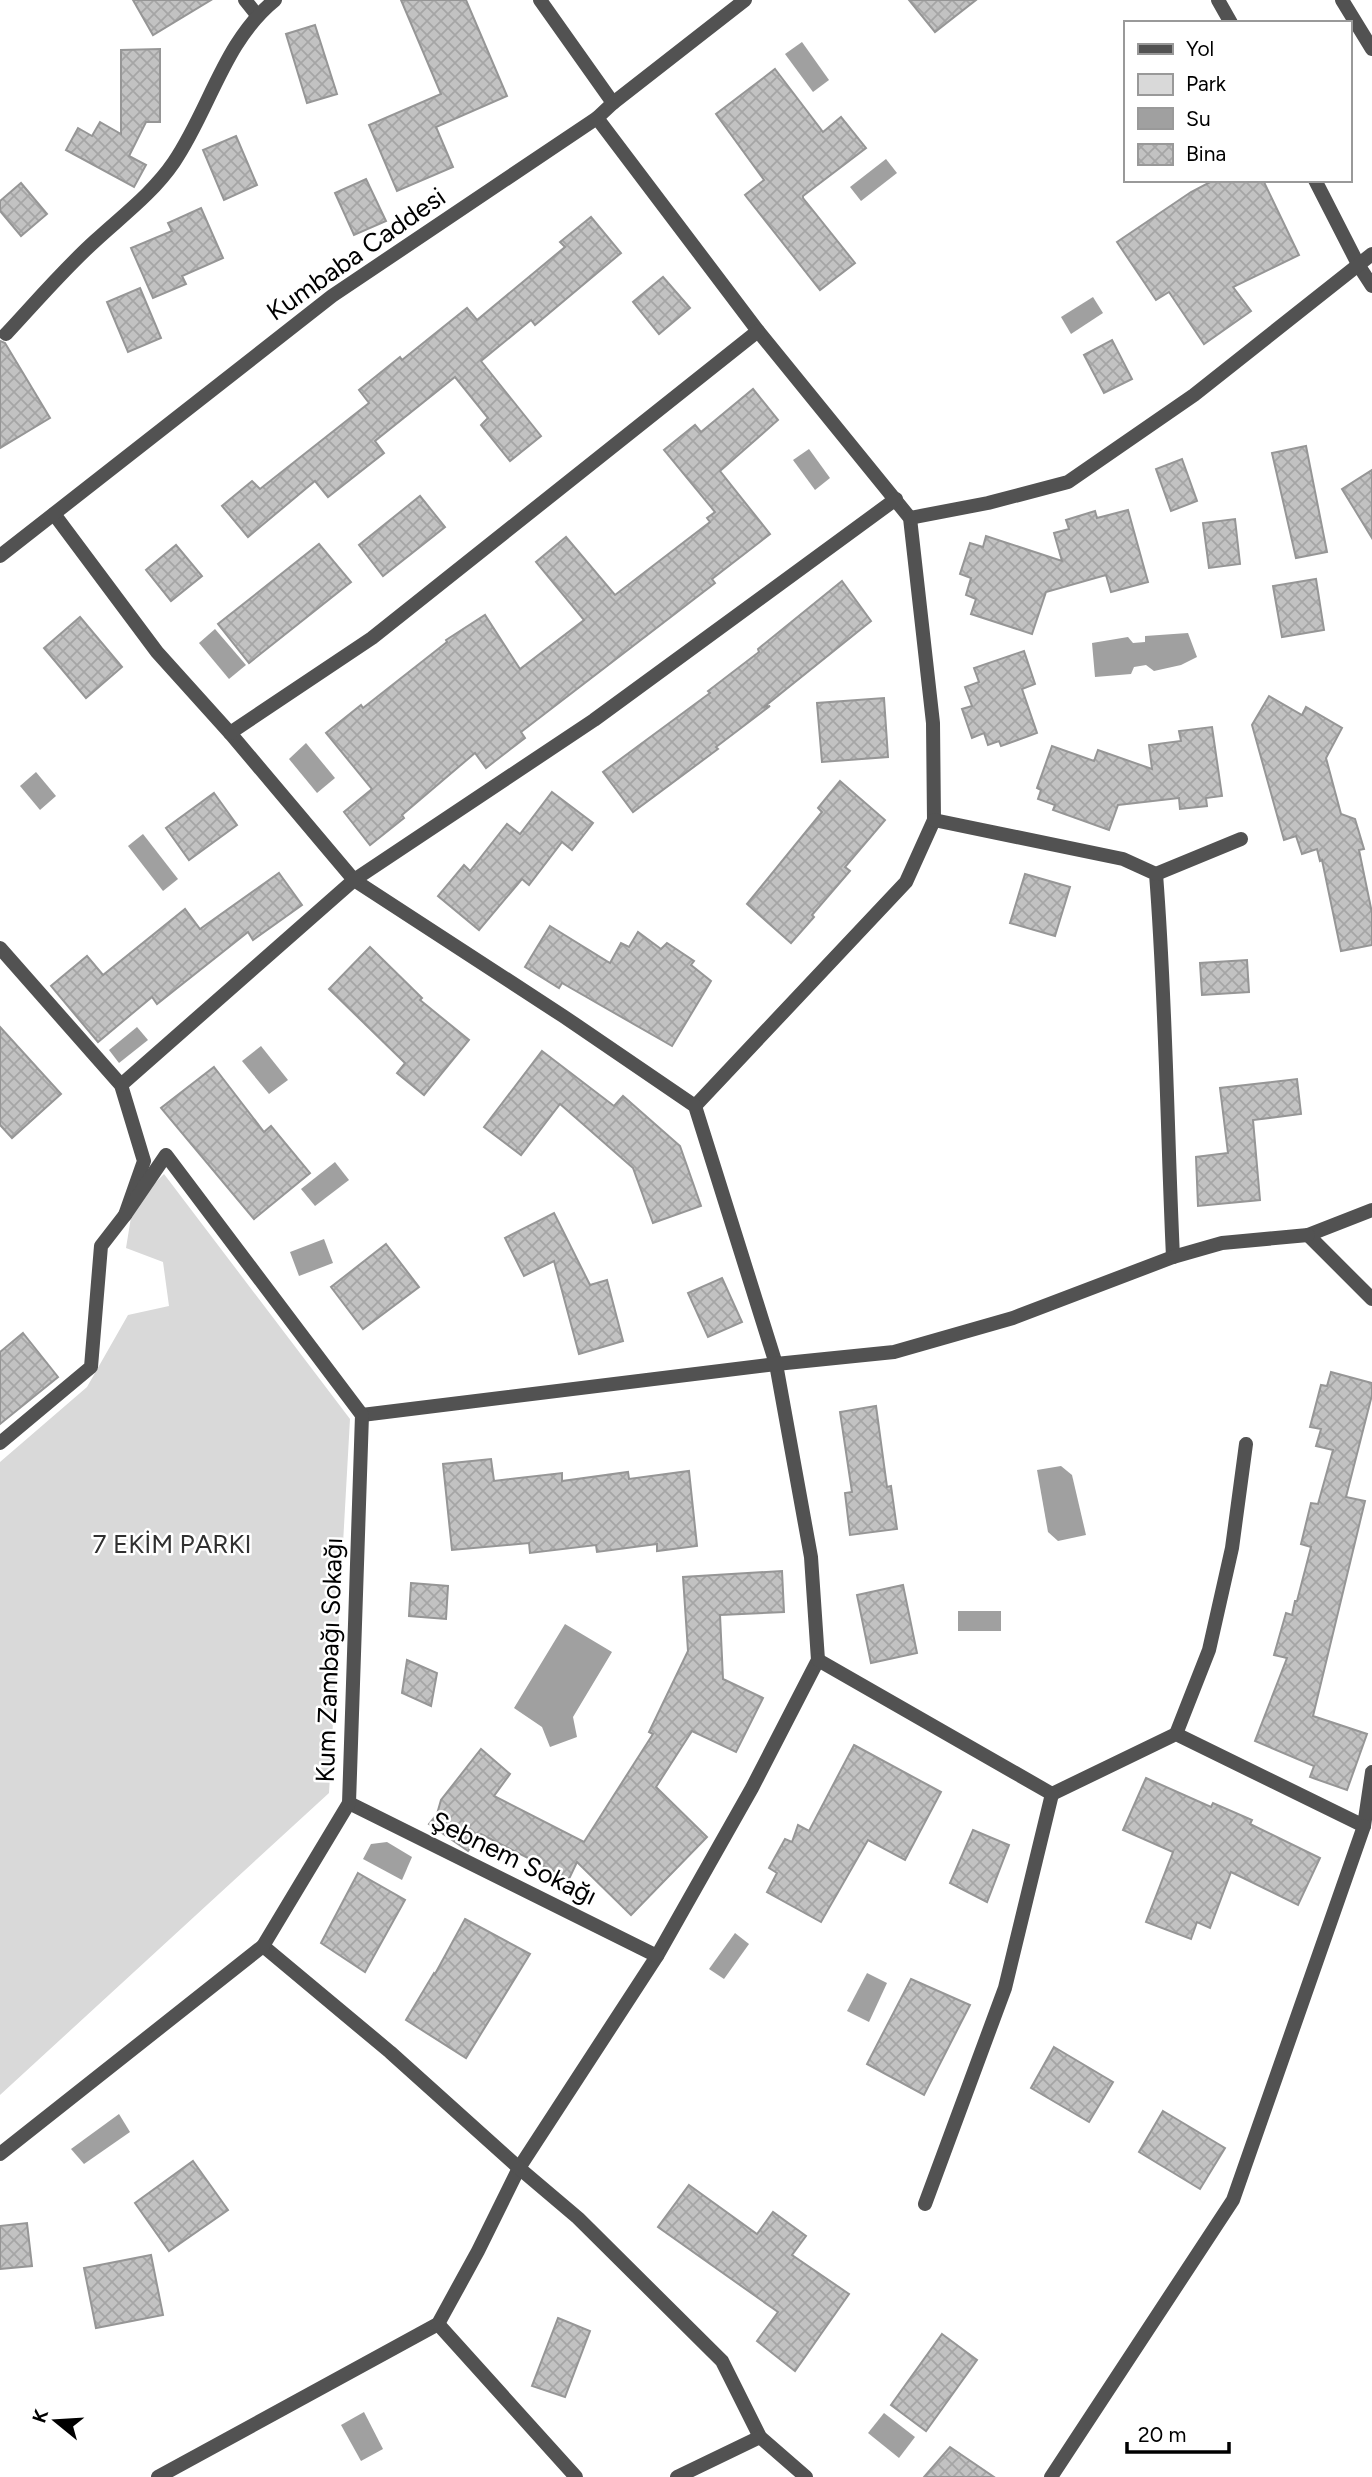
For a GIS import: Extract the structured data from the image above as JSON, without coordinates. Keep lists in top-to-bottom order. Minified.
{"streets":{"street":["Kumbaba Caddesi","Kum Zambağı Sokağı","Şebnem Sokağı"]},"crossings":[["Kum Zambağı Sokağı","Şebnem Sokağı"]],"parks":["7 EKİM PARKI"],"legend":["Yol","Park","Su","Bina"],"scale_bar":"20 m","north":"left"}
